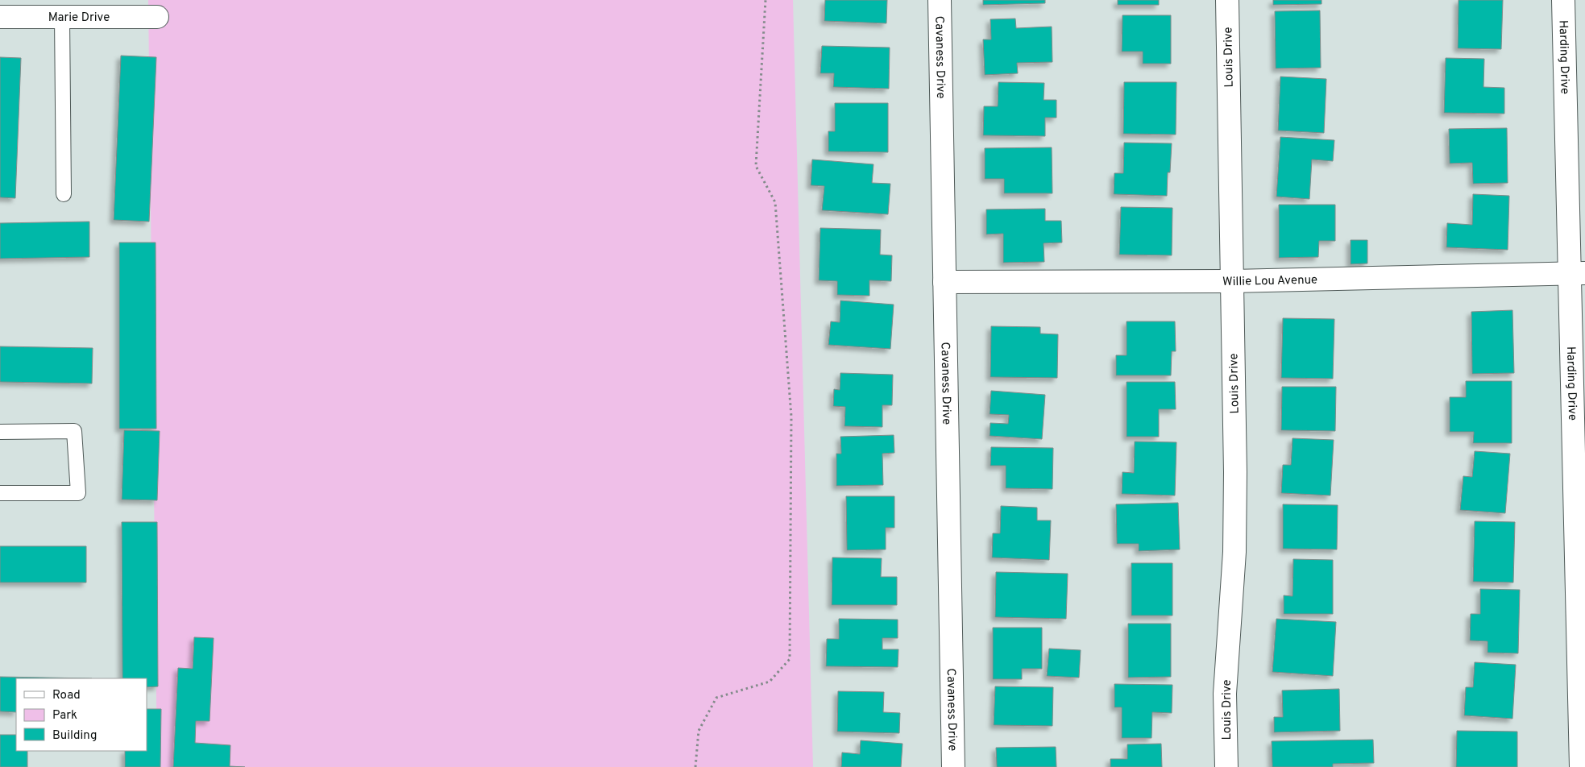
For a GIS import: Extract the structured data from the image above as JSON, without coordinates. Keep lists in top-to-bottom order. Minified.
{"streets":{"street":["Marie Drive","Cavaness Drive","Louis Drive","Harding Drive","Willie Lou Avenue"]},"crossings":[["Cavaness Drive","Willie Lou Avenue"],["Louis Drive","Willie Lou Avenue"],["Harding Drive","Willie Lou Avenue"]],"legend":["Road","Park","Building"]}
